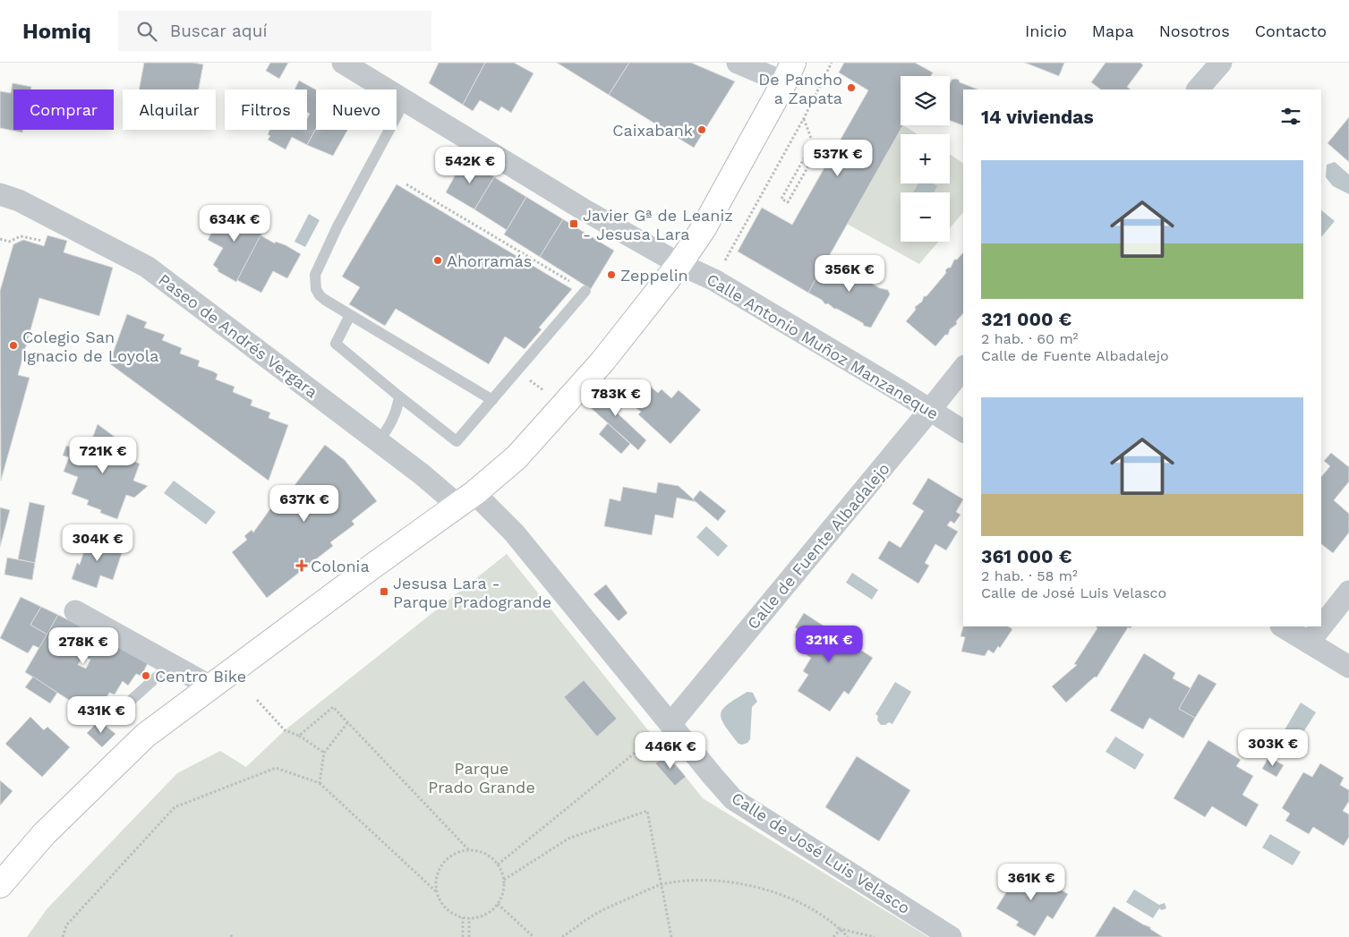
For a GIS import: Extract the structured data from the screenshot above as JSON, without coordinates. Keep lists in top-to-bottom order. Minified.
{"streets":{"street":["Paseo de Andrés Vergara","Calle Antonio Muñoz Manzaneque","Calle de Fuente Albadalejo","Calle de José Luis Velasco"]},"crossings":[["Paseo de Andrés Vergara","Calle de José Luis Velasco"],["Calle Antonio Muñoz Manzaneque","Calle de Fuente Albadalejo"],["Calle de Fuente Albadalejo","Calle de José Luis Velasco"]],"parks":["Parque Prado Grande"],"places":{"other":["De Pancho a Zapata","Caixabank","Ahorramás","Zeppelin","Colegio San Ignacio de Loyola","Centro Bike"],"transit":["Javier Gª de Leaniz - Jesusa Lara","Jesusa Lara - Parque Pradogrande"],"health":["Colonia"]},"page":{"header":"Homiq","search":"Buscar aquí","nav":["Inicio","Mapa","Nosotros","Contacto"],"map_buttons":["+","−"],"chip":["Comprar","Alquilar","Filtros","Nuevo"],"heading":"14 viviendas","price":["537K €","542K €","634K €","356K €","783K €","721K €","637K €","304K €","321K €","278K €","431K €","303K €","446K €","361K €"],"list":[{"name":"321 000 €","note":"2 hab. · 60 m² · Calle de Fuente Albadalejo"},{"name":"361 000 €","note":"2 hab. · 58 m² · Calle de José Luis Velasco"}]}}
